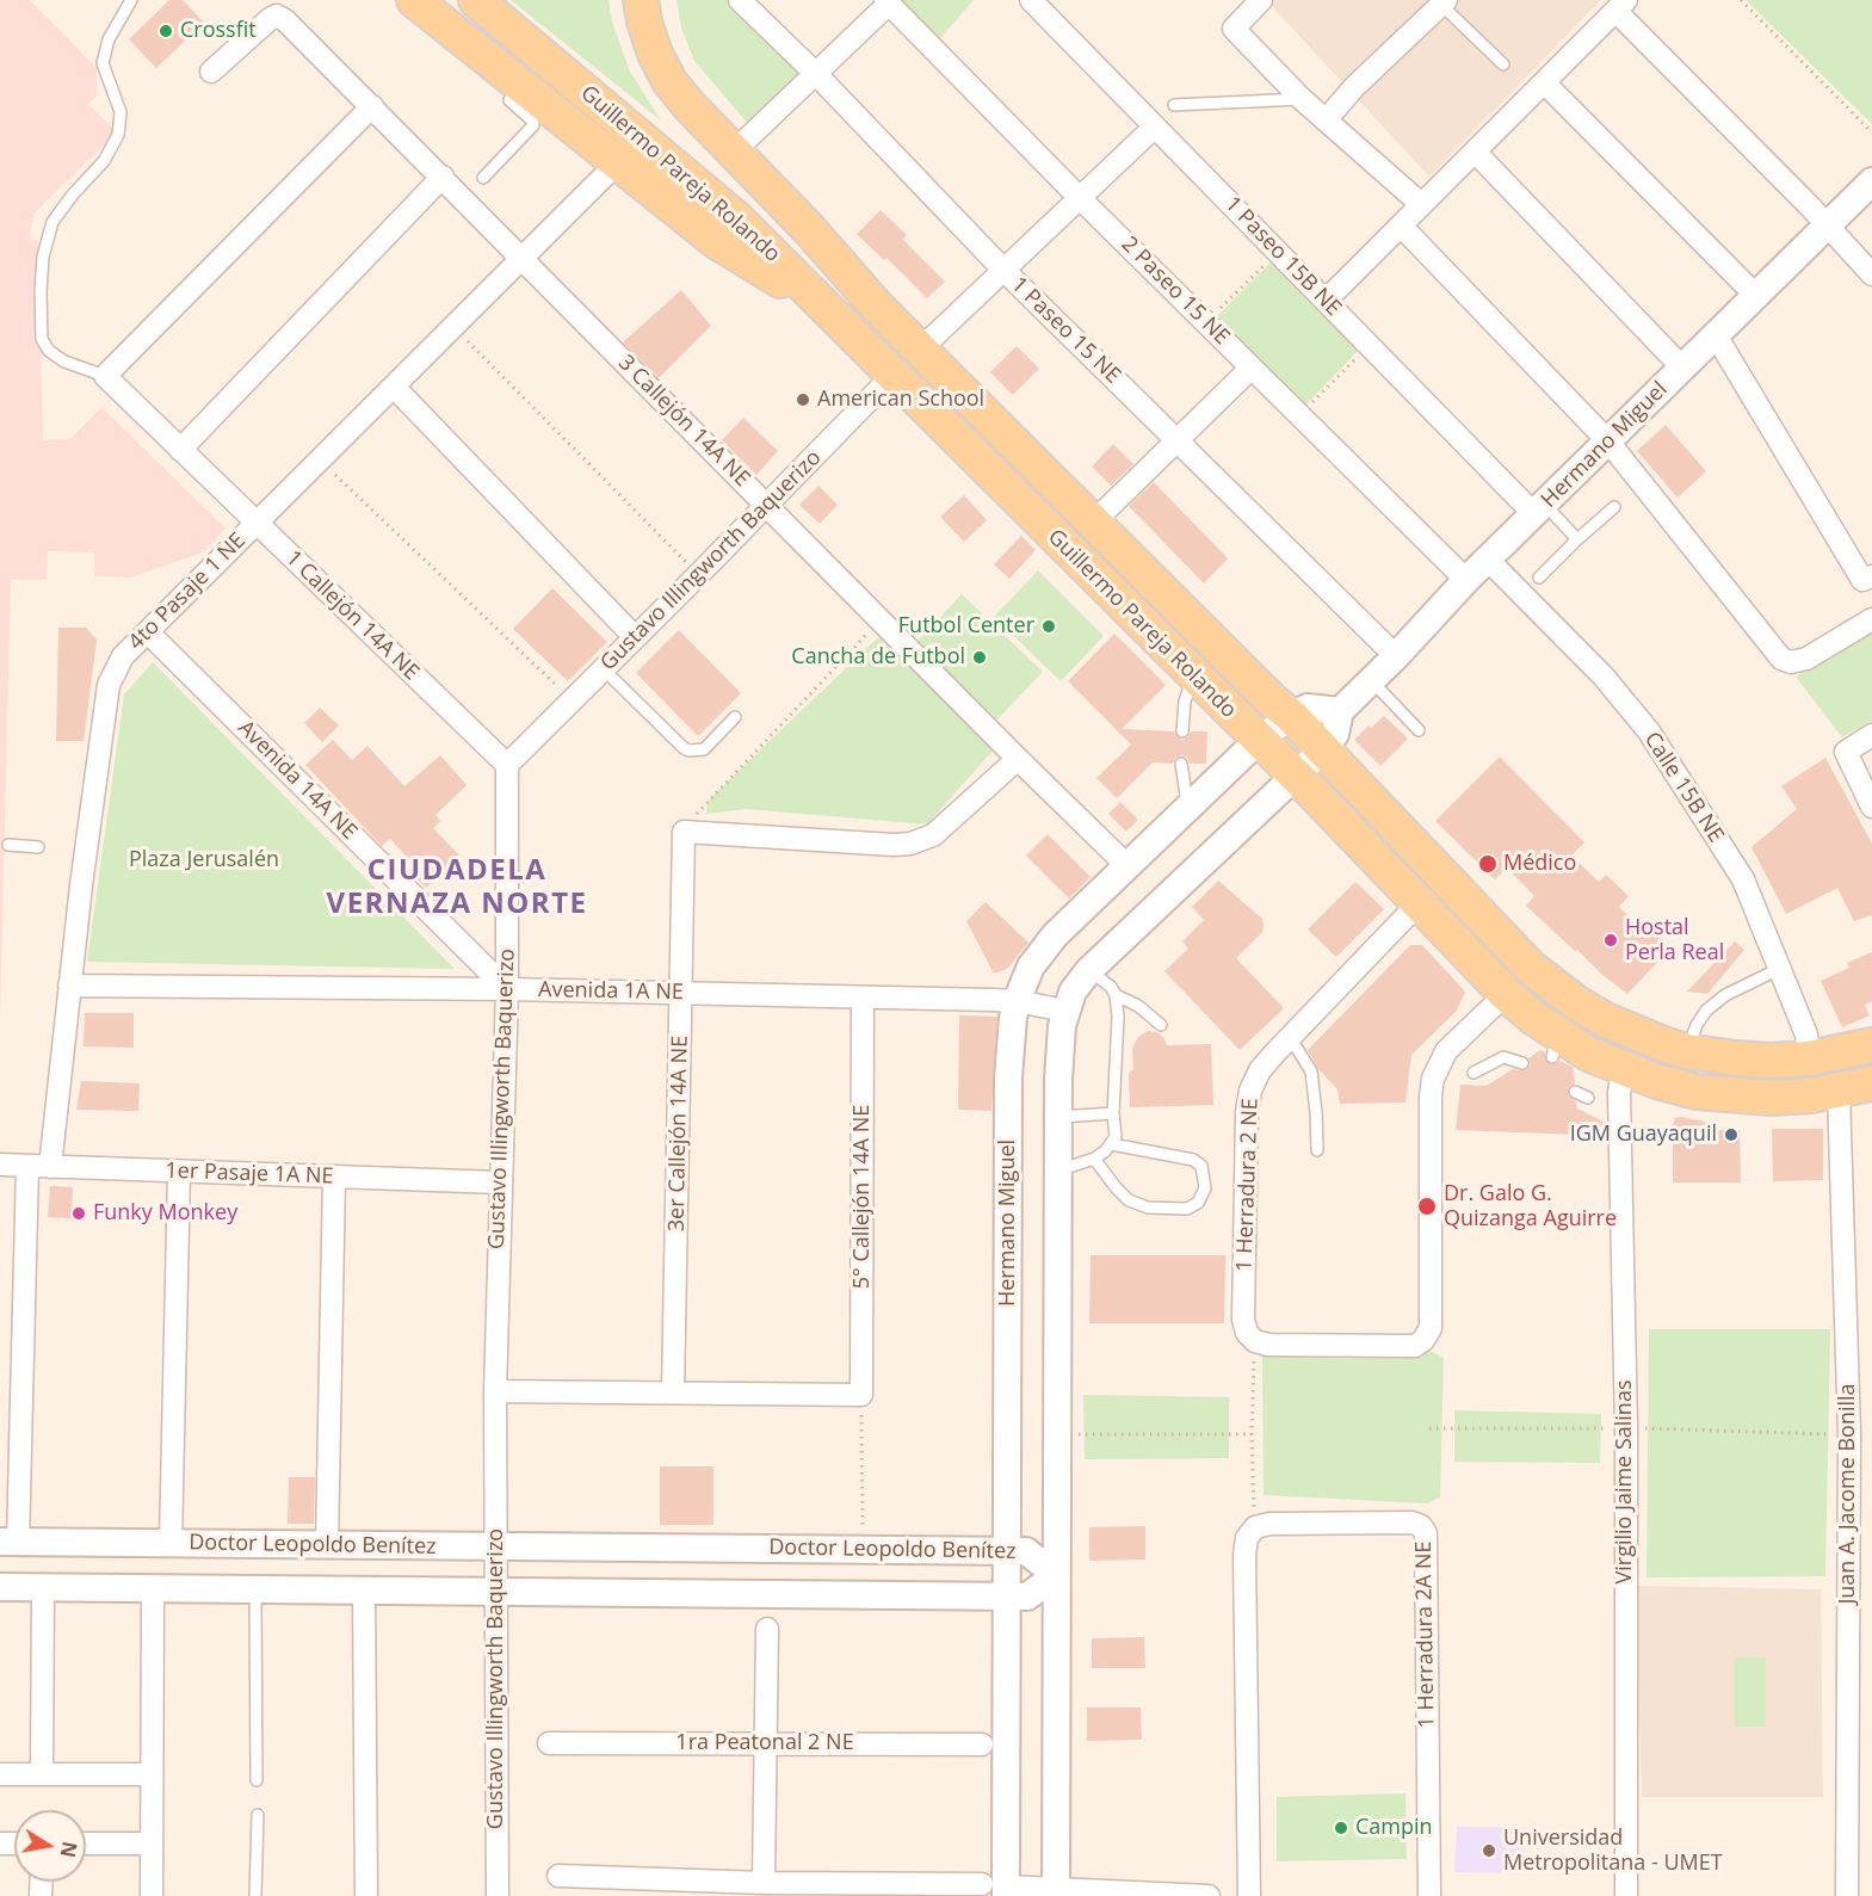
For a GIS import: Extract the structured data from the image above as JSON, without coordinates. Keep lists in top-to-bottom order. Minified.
{"streets":{"main road":["Guillermo Pareja Rolando"],"street":["1 Paseo 15B NE","2 Paseo 15 NE","1 Paseo 15 NE","3 Callejón 14A NE","Hermano Miguel","Gustavo Illingworth Baquerizo","4to Pasaje 1 NE","1 Callejón 14A NE","Avenida 14A NE","Calle 15B NE","Avenida 1A NE","3er Callejón 14A NE","1er Pasaje 1A NE","1 Herradura 2 NE","5° Callejón 14A NE","Virgilio Jaime Salinas","Juan A. Jacome Bonilla","Doctor Leopoldo Benítez","1 Herradura 2A NE","1ra Peatonal 2 NE"]},"crossings":[["Guillermo Pareja Rolando","Hermano Miguel"],["Guillermo Pareja Rolando","Gustavo Illingworth Baquerizo"],["Guillermo Pareja Rolando","Calle 15B NE"],["Guillermo Pareja Rolando","1 Herradura 2 NE"],["Guillermo Pareja Rolando","Virgilio Jaime Salinas"],["Guillermo Pareja Rolando","Juan A. Jacome Bonilla"],["1 Paseo 15B NE","Hermano Miguel"],["2 Paseo 15 NE","Hermano Miguel"],["1 Paseo 15 NE","Hermano Miguel"],["3 Callejón 14A NE","Gustavo Illingworth Baquerizo"],["3 Callejón 14A NE","4to Pasaje 1 NE"],["Hermano Miguel","Calle 15B NE"],["Hermano Miguel","Avenida 1A NE"],["Hermano Miguel","Doctor Leopoldo Benítez"],["Gustavo Illingworth Baquerizo","1 Callejón 14A NE"],["Gustavo Illingworth Baquerizo","Avenida 14A NE"],["Gustavo Illingworth Baquerizo","Avenida 1A NE"],["Gustavo Illingworth Baquerizo","1er Pasaje 1A NE"],["Gustavo Illingworth Baquerizo","Doctor Leopoldo Benítez"],["4to Pasaje 1 NE","1 Callejón 14A NE"],["4to Pasaje 1 NE","Avenida 14A NE"],["4to Pasaje 1 NE","Avenida 1A NE"],["4to Pasaje 1 NE","1er Pasaje 1A NE"],["Avenida 14A NE","Avenida 1A NE"],["Avenida 1A NE","3er Callejón 14A NE"],["Avenida 1A NE","5° Callejón 14A NE"]],"districts":["CIUDADELA VERNAZA NORTE"],"parks":["Plaza Jerusalén"],"places":["Crossfit","American School","Futbol Center","Cancha de Futbol","Médico","Hostal Perla Real","IGM Guayaquil","Dr. Galo G. Quizanga Aguirre","Funky Monkey","Campin","Universidad Metropolitana - UMET"],"north":"right"}
